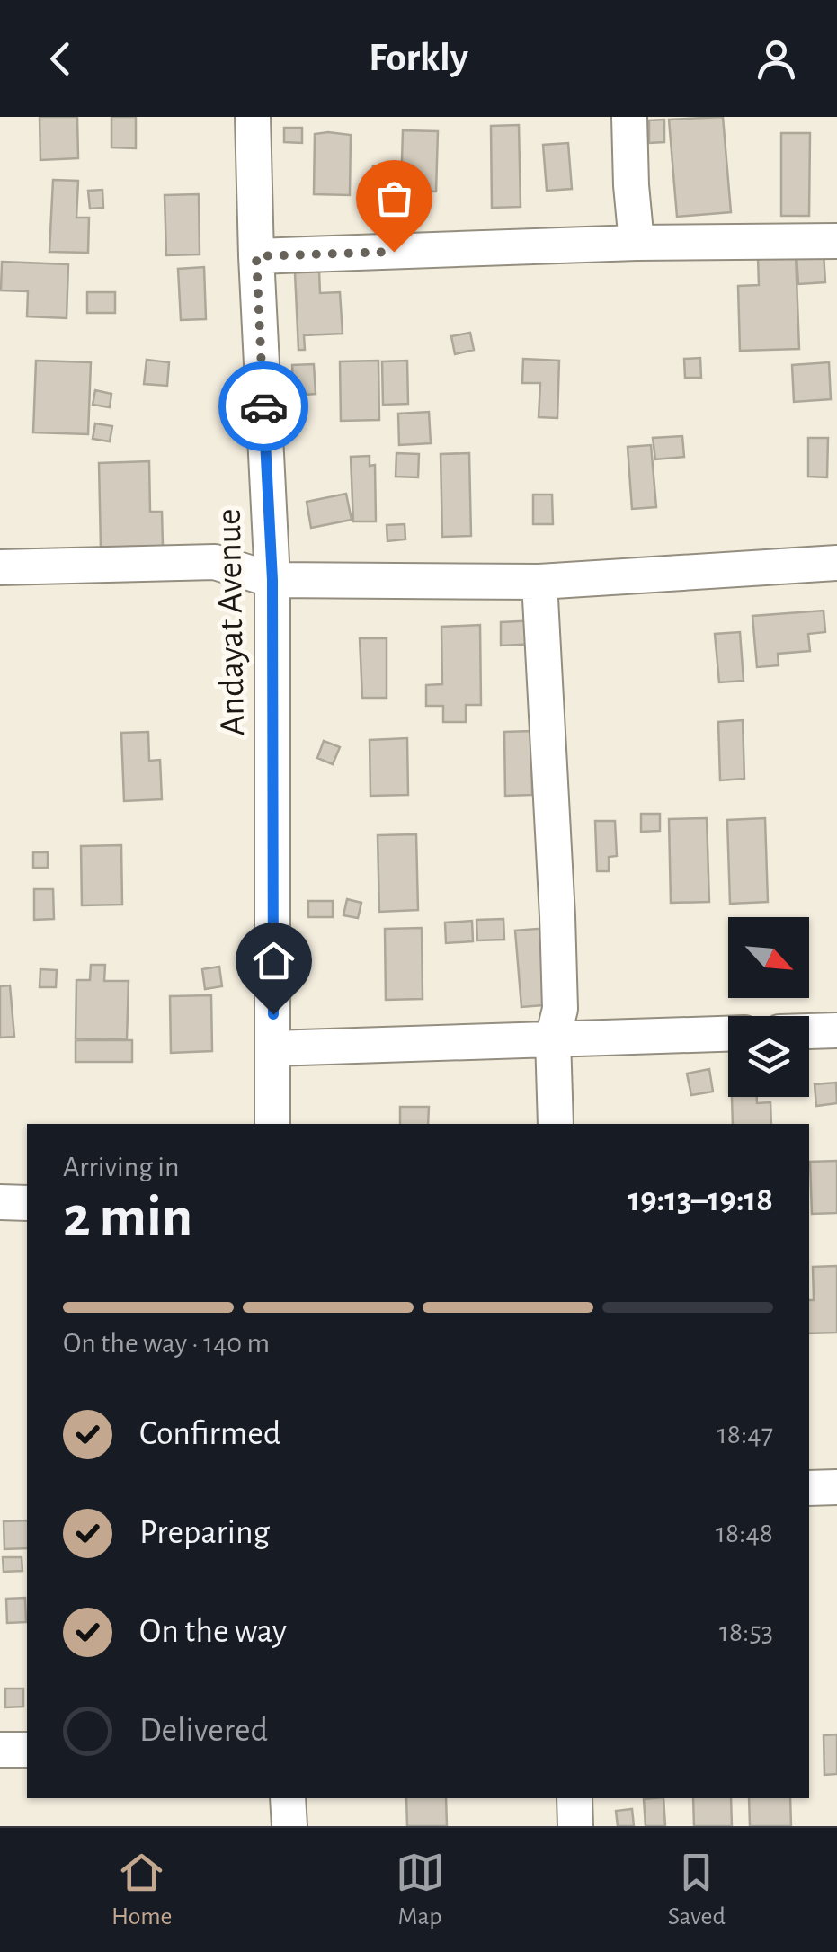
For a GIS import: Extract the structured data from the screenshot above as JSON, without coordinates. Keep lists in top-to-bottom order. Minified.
{"streets":{"street":["Andayat Avenue"]},"north":"bottom right","page":{"header":"Forkly","heading":["2 min","Arriving in","19:13–19:18"],"bar":"On the way · 140 m","list":[["Confirmed","18:47"],["Preparing","18:48"],["On the way","18:53"],"Delivered"],"tabs":["Home","Map","Saved"]}}
